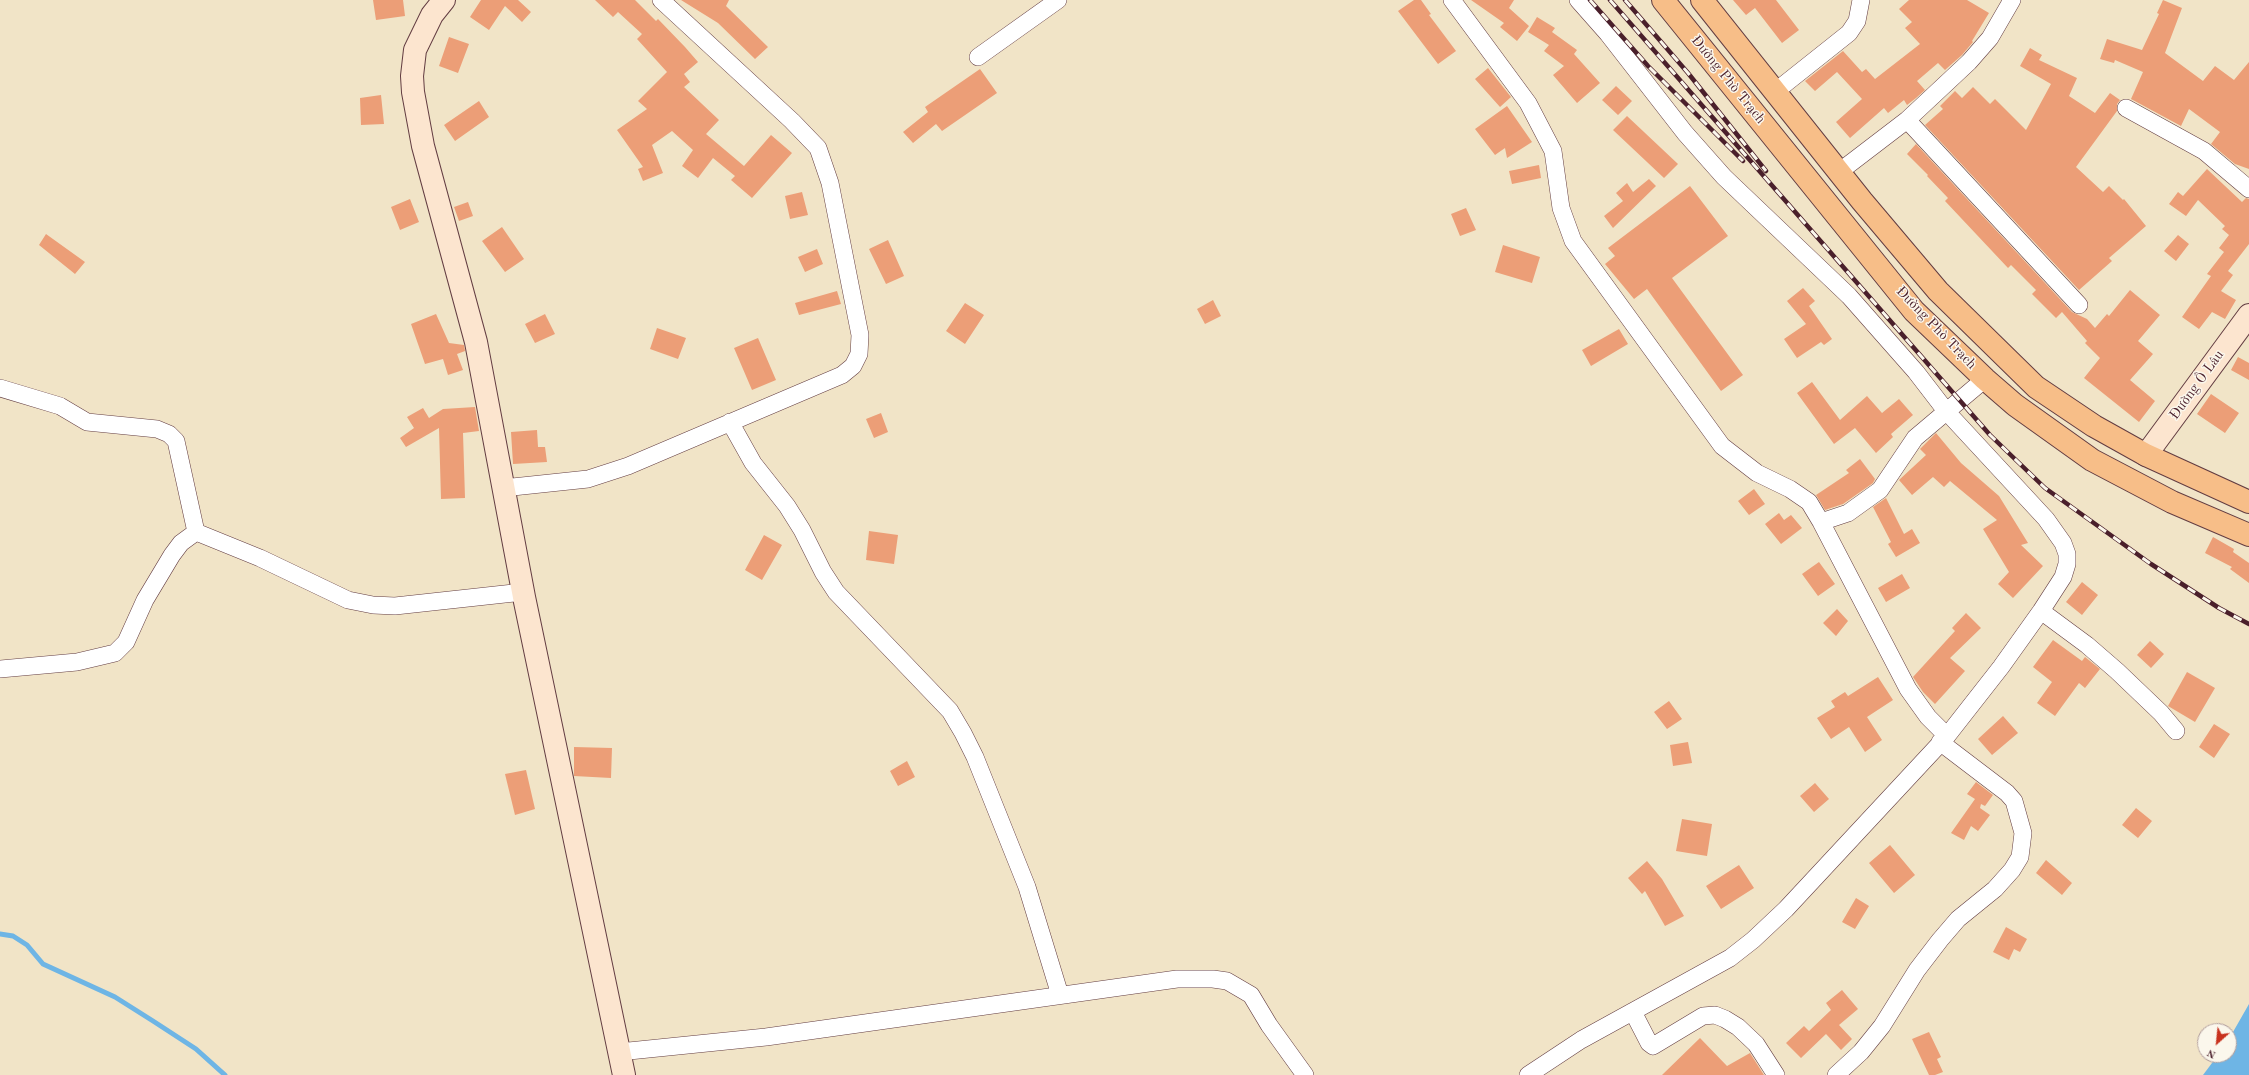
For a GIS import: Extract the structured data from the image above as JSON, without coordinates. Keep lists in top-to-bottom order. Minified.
{"streets":{"highway":["Đường Phò Trạch"],"main road":["Đường Ô Lâu"]},"crossings":[["Đường Phò Trạch","Đường Ô Lâu"]],"north":"bottom left"}
